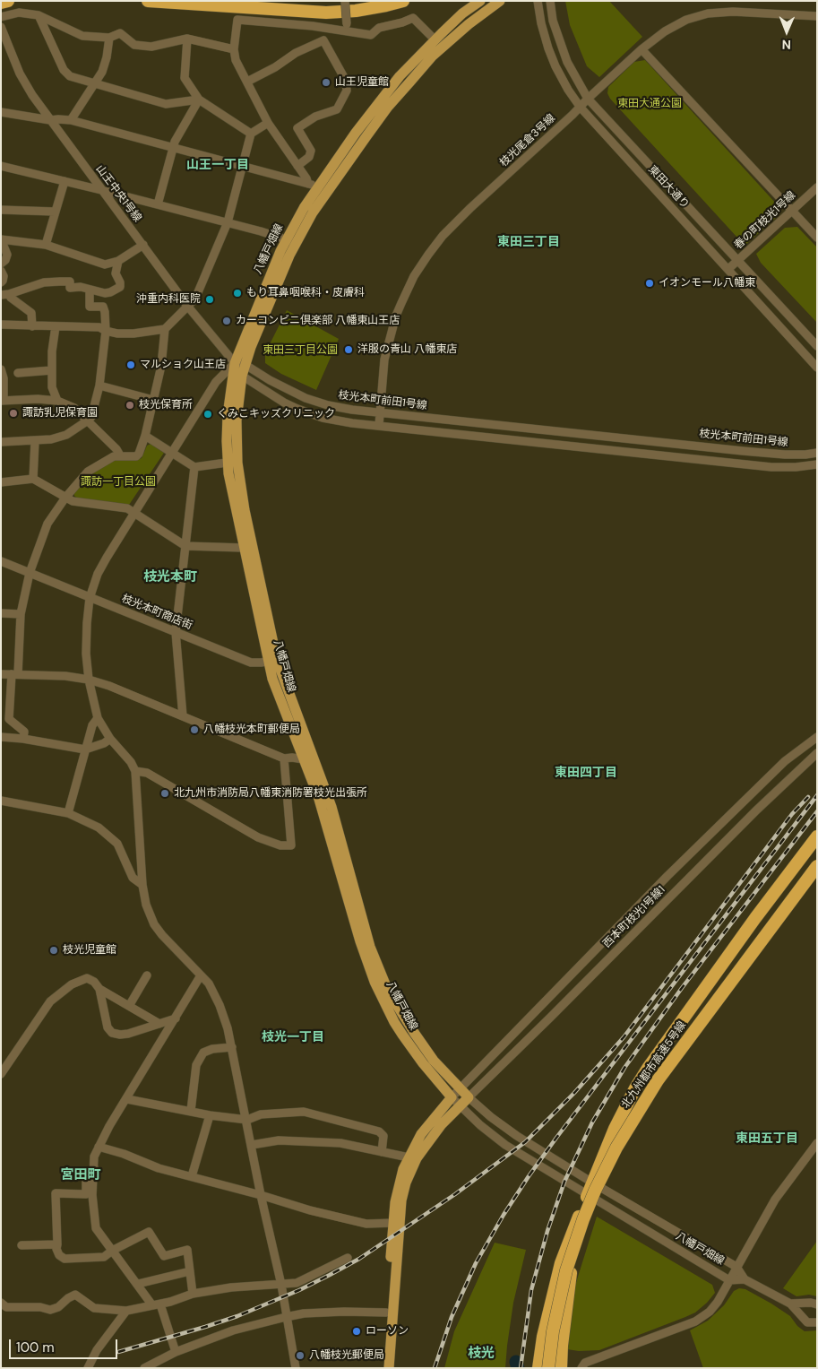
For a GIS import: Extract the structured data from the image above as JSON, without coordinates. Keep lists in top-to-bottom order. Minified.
{"streets":{"highway":["北九州都市高速5号線"],"main road":["八幡戸畑線"],"street":["枝光尾倉3号線","東田大通り","山王中央1号線","春の町枝光1号線","枝光本町前田1号線","枝光本町商店街","西本町枝光1号線1"]},"crossings":[["枝光尾倉3号線","東田大通り"],["枝光尾倉3号線","枝光本町前田1号線"],["東田大通り","春の町枝光1号線"],["山王中央1号線","八幡戸畑線"],["山王中央1号線","枝光本町前田1号線"],["八幡戸畑線","枝光本町前田1号線"],["八幡戸畑線","枝光本町商店街"],["八幡戸畑線","西本町枝光1号線1"]],"districts":["山王一丁目","東田三丁目","枝光本町","東田四丁目","枝光一丁目","東田五丁目","宮田町","枝光"],"parks":["東田大通公園","東田三丁目公園","諏訪一丁目公園"],"places":["山王児童館","イオンモール八幡東","もり耳鼻咽喉科・皮膚科","沖重内科医院","カーコンビニ倶楽部 八幡東山王店","洋服の青山 八幡東店","マルショク山王店","枝光保育所","諏訪乳児保育園","くみこキッズクリニック","八幡枝光本町郵便局","北九州市消防局八幡東消防署枝光出張所","枝光児童館","ローソン","八幡枝光郵便局"],"scale_bar":"100 m","north":"bottom"}
